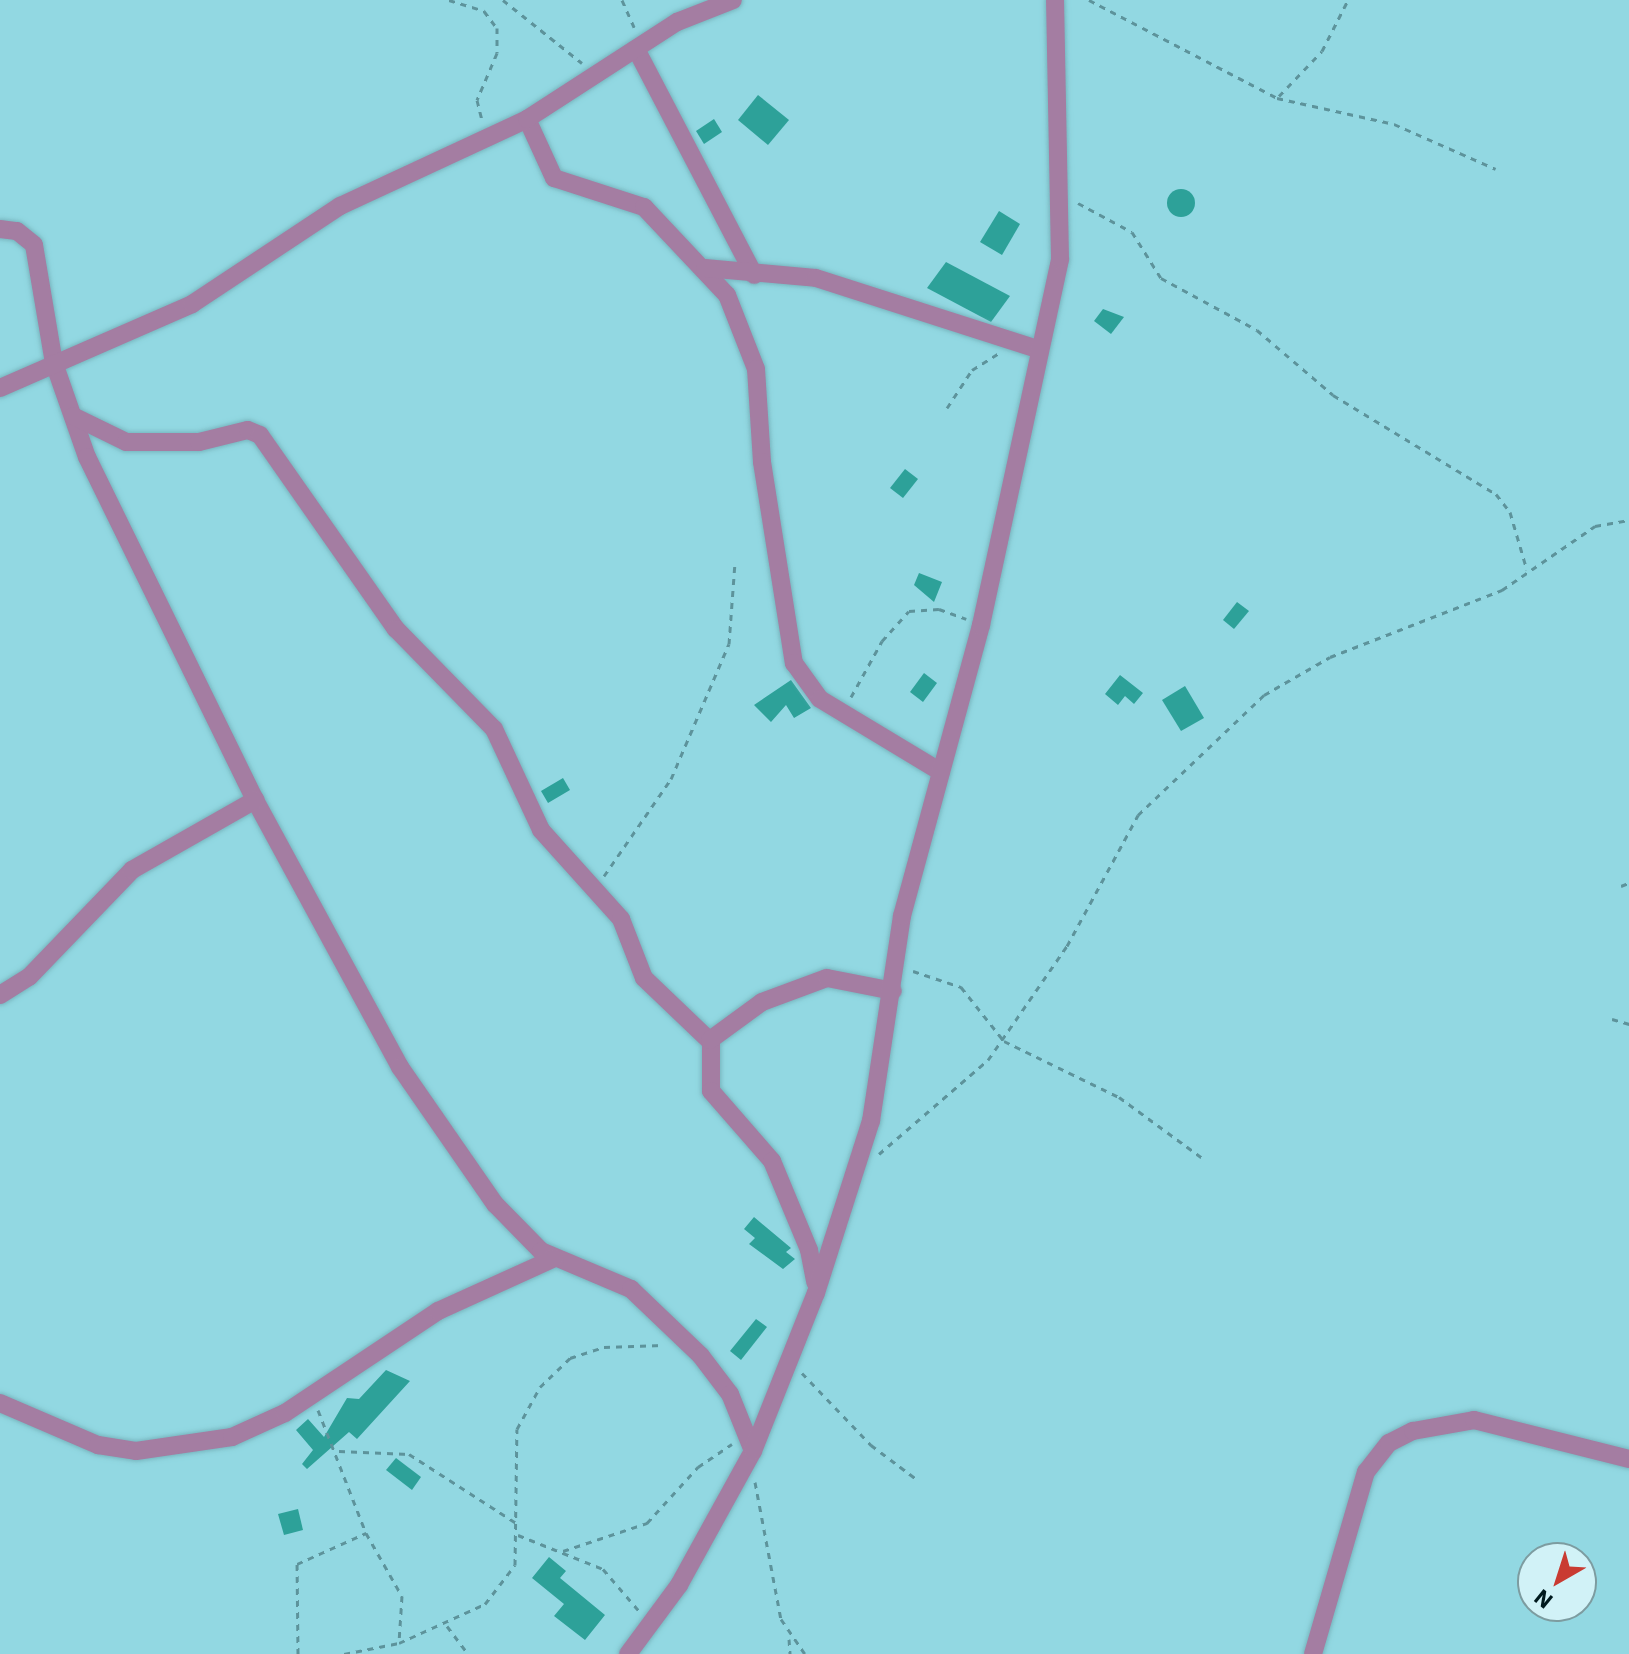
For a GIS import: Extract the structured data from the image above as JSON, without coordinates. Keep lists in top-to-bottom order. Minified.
{"north":"bottom left"}
